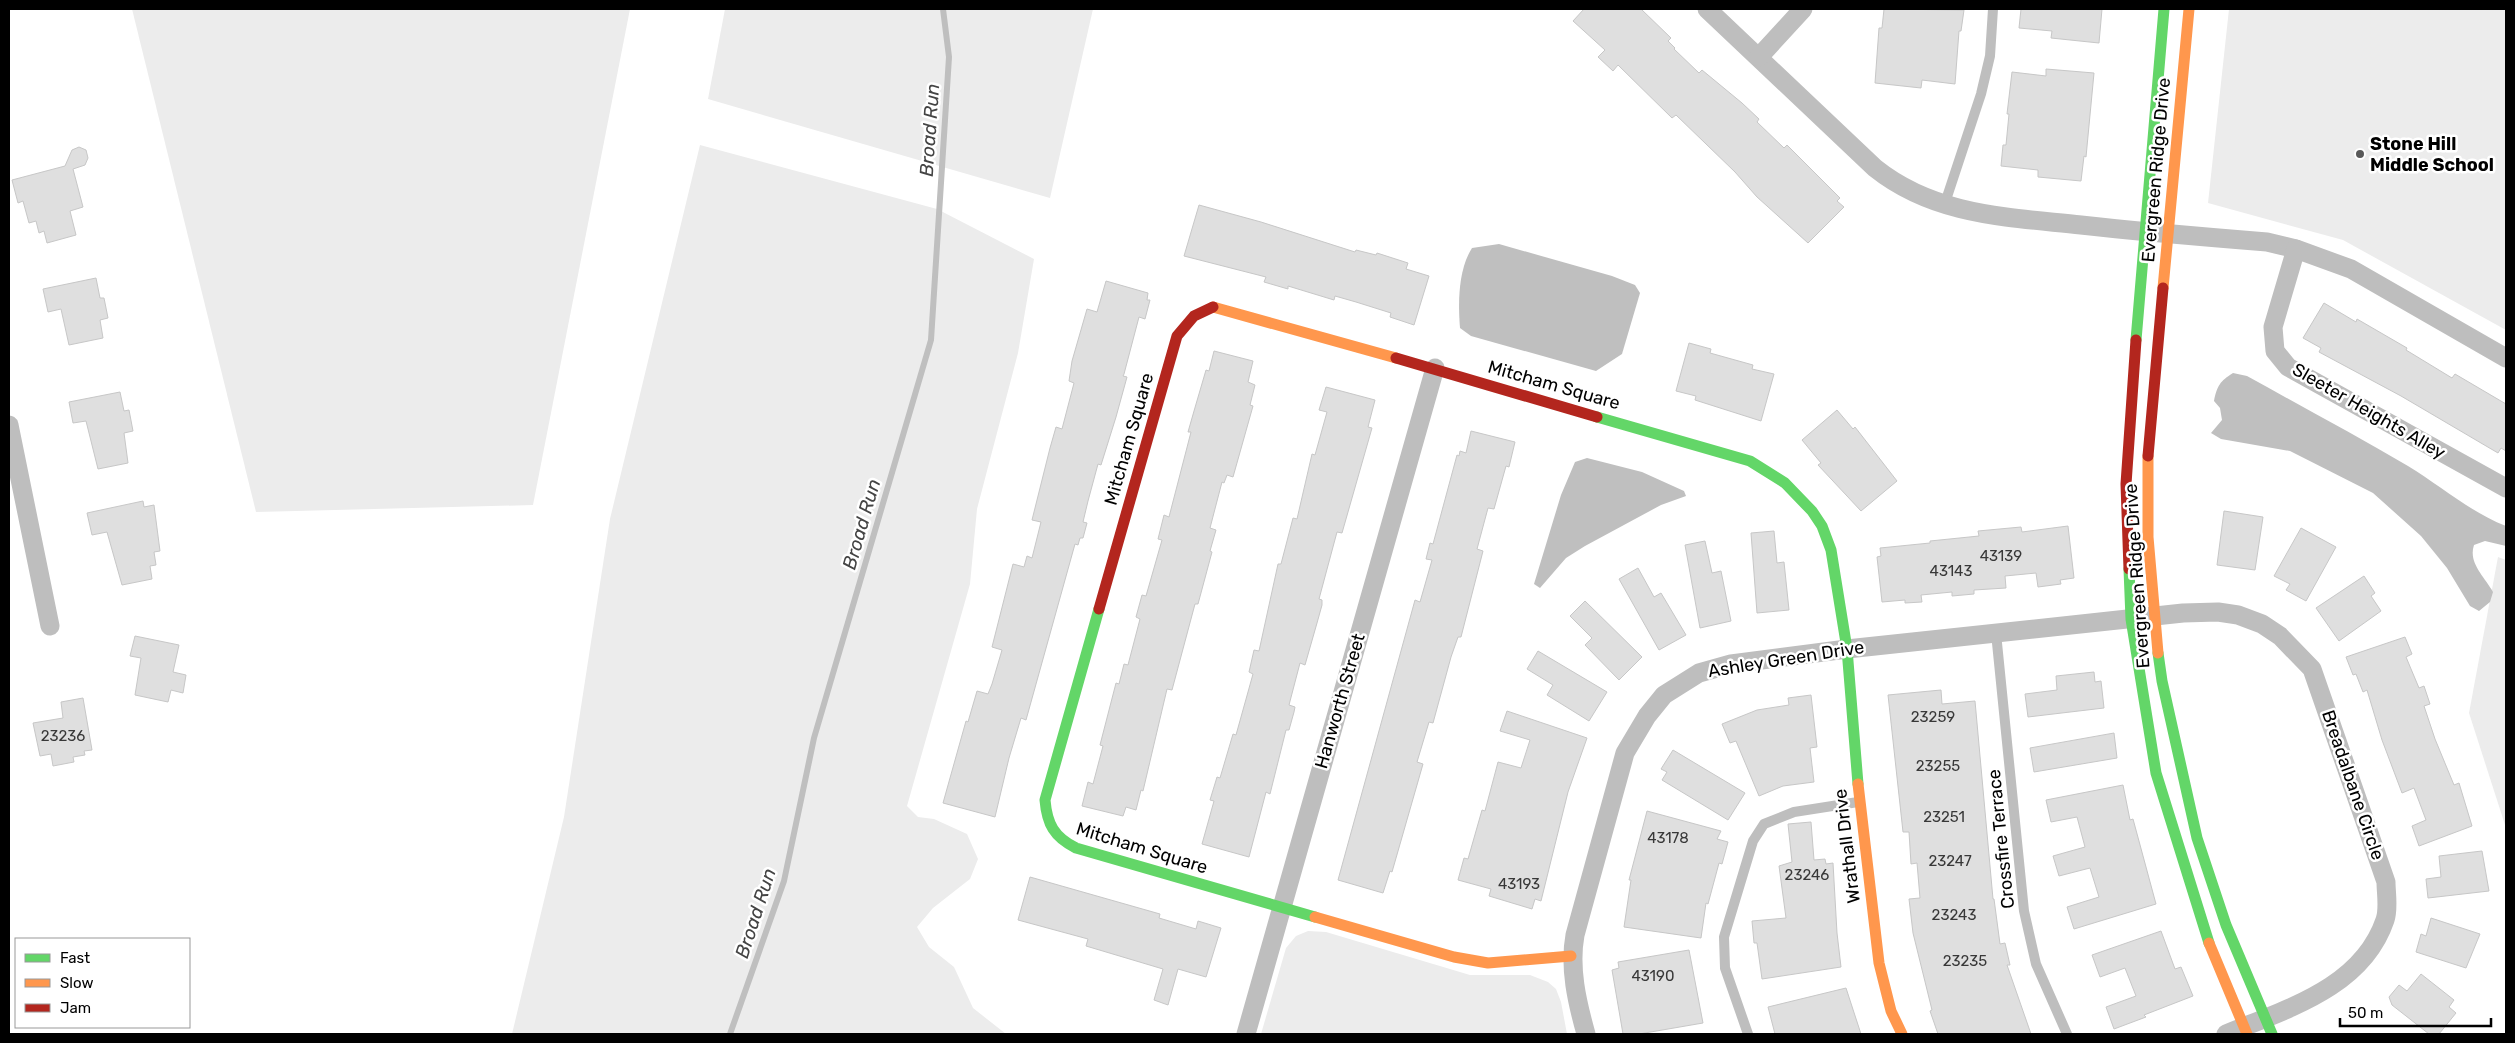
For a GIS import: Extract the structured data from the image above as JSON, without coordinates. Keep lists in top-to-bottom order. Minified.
{"streets":{"street":["Evergreen Ridge Drive","Mitcham Square","Sleeter Heights Alley","Ashley Green Drive","Hanworth Street","Breadalbane Circle","Wrathall Drive"],"lane":["Crossfire Terrace"]},"crossings":[["Evergreen Ridge Drive","Ashley Green Drive"],["Evergreen Ridge Drive","Breadalbane Circle"],["Mitcham Square","Ashley Green Drive"],["Mitcham Square","Hanworth Street"],["Mitcham Square","Wrathall Drive"],["Ashley Green Drive","Breadalbane Circle"],["Ashley Green Drive","Crossfire Terrace"],["Ashley Green Drive","Wrathall Drive"]],"water":["Broad Run"],"places":["Stone Hill Middle School"],"house_numbers":["43139","43143","23259","23236","23255","23251","43178","23247","23246","43193","23243","23235","43190"],"legend":["Fast","Slow","Jam"],"scale_bar":"50 m"}
